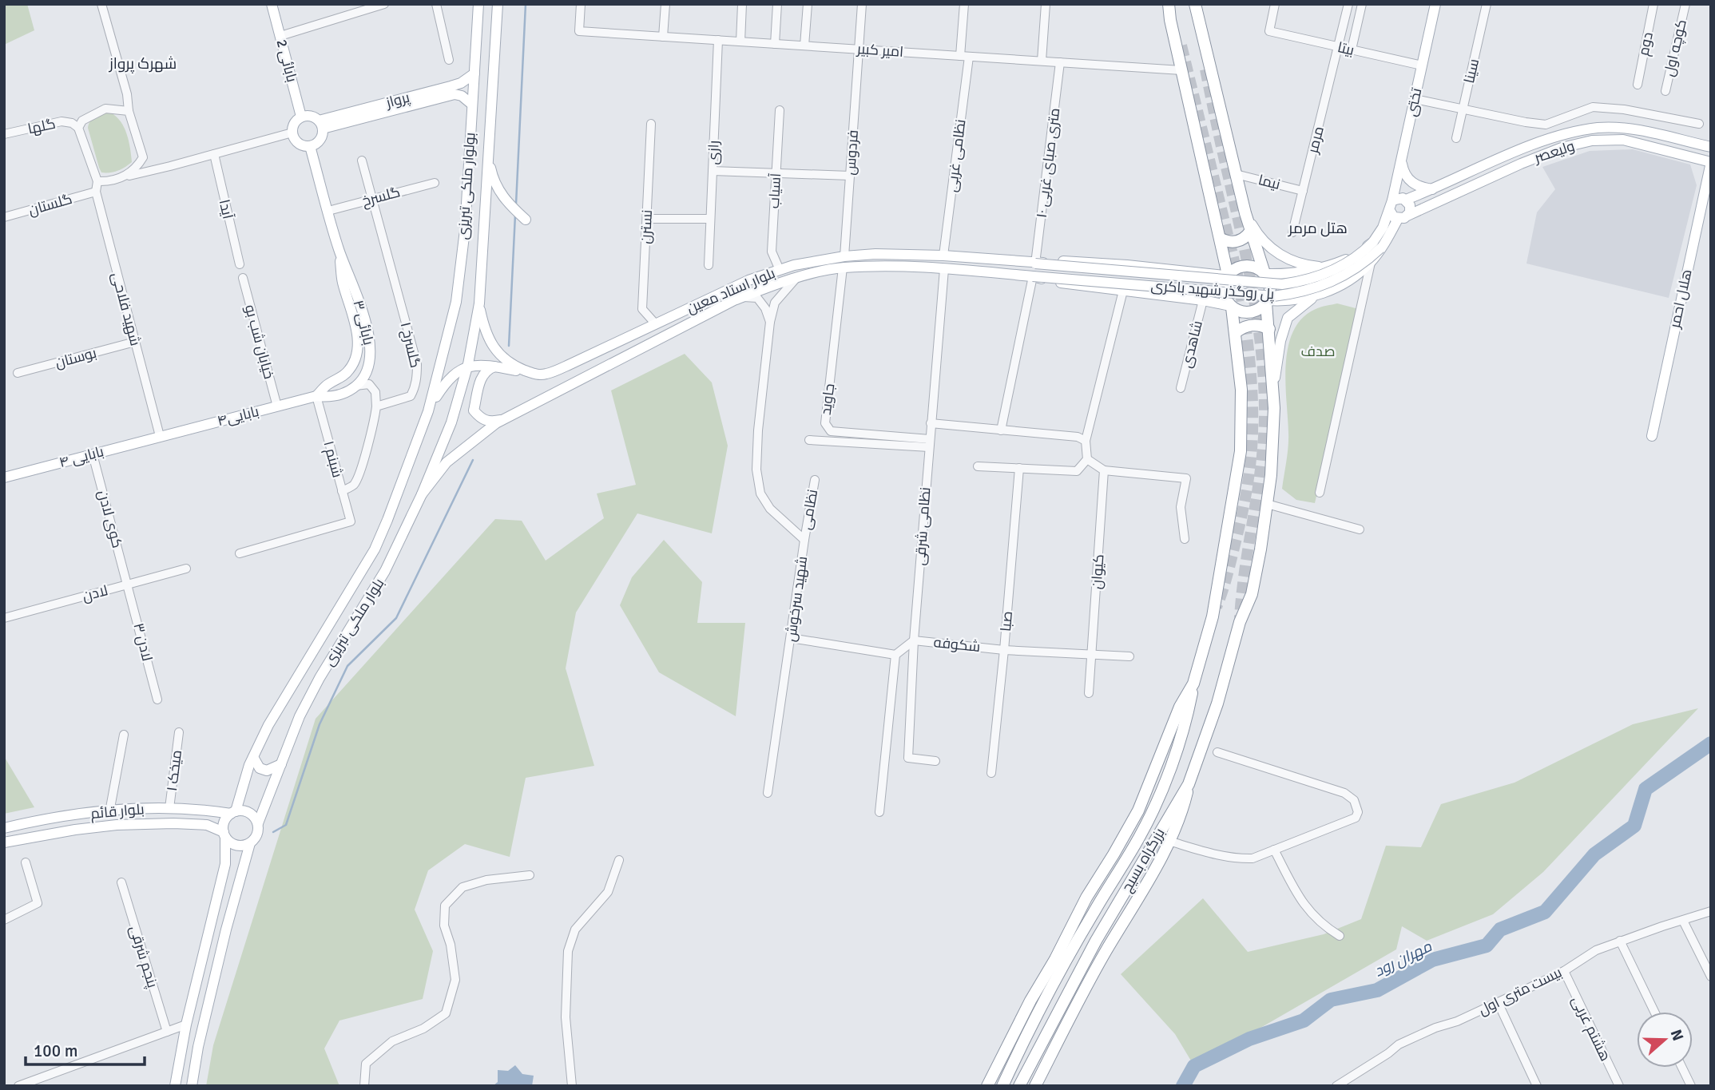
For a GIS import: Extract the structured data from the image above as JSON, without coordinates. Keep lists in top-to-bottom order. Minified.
{"streets":{"highway":["بزرگراه بسیج"],"main road":["بابائی 2","پرواز","تختى","ولیعصر","بولوار ملکی تبریزی","پل روگذر شهید باکری","بلوار استاد معین","هلال احمر","بابائی ۳","بابایی۴","بابایی ۴","بلوار ملکى تبریزى","بلوار قائم"],"street":["دوم","کوچه اول","بیتا","امیر کبیر","سینا","گلها","مرمر","رازی","فردوس","نظامی غربی","۱۰ متری صبای غربی","نیما","آسیاب","گلسرخ","گلستان","آیدا","نسترن","شهید فلاحی","خیابان شب بو","شاهدی","گلسرخ ۱","بوستان","جاوید","شبنم ۱","نظامی","کوی لادن","نظامی شرقی","کیوان","لادن","شهید سرخوش","صبا","لادن ۳","شکوفه","میخک ۱","پنجم شرقی","بیست متری اول","هشتم غربی"]},"crossings":[["بیتا","تختى"],["بیتا","مرمر"],["امیر کبیر","رازی"],["امیر کبیر","فردوس"],["امیر کبیر","نظامی غربی"],["امیر کبیر","۱۰ متری صبای غربی"],["بابائی 2","پرواز"],["بابائی 2","بابائی ۳"],["پرواز","بولوار ملکی تبریزی"],["پرواز","بابائی ۳"],["تختى","ولیعصر"],["تختى","پل روگذر شهید باکری"],["گلها","شهید فلاحی"],["مرمر","نیما"],["ولیعصر","هلال احمر"],["فردوس","بلوار استاد معین"],["نظامی غربی","بلوار استاد معین"],["۱۰ متری صبای غربی","پل روگذر شهید باکری"],["۱۰ متری صبای غربی","بلوار استاد معین"],["بولوار ملکی تبریزی","بلوار ملکى تبریزى"],["آسیاب","بلوار استاد معین"],["گلسرخ","بابائی ۳"],["گلسرخ","گلسرخ ۱"],["گلستان","شهید فلاحی"],["نسترن","بلوار استاد معین"],["پل روگذر شهید باکری","بلوار استاد معین"],["بلوار استاد معین","جاوید"],["بلوار استاد معین","نظامی شرقی"],["بلوار استاد معین","شهید سرخوش"],["بلوار استاد معین","بلوار ملکى تبریزى"],["شهید فلاحی","بوستان"],["شهید فلاحی","بابایی۴"],["شهید فلاحی","بابایی ۴"],["بابائی ۳","بابایی۴"],["بابائی ۳","شبنم ۱"],["خیابان شب بو","بابایی۴"],["جاوید","نظامی شرقی"],["بابایی۴","بابایی ۴"],["بابایی۴","شبنم ۱"],["بابایی ۴","کوی لادن"],["نظامی","شهید سرخوش"],["کوی لادن","لادن"],["کوی لادن","لادن ۳"],["نظامی شرقی","شکوفه"],["کیوان","شکوفه"],["لادن","لادن ۳"],["صبا","شکوفه"],["بلوار ملکى تبریزى","بلوار قائم"],["میخک ۱","بلوار قائم"],["بیست متری اول","هشتم غربی"]],"districts":["شهرک پرواز","هتل مرمر"],"water":["مهران رود"],"parks":["صدف"],"scale_bar":"100 m","north":"right"}
